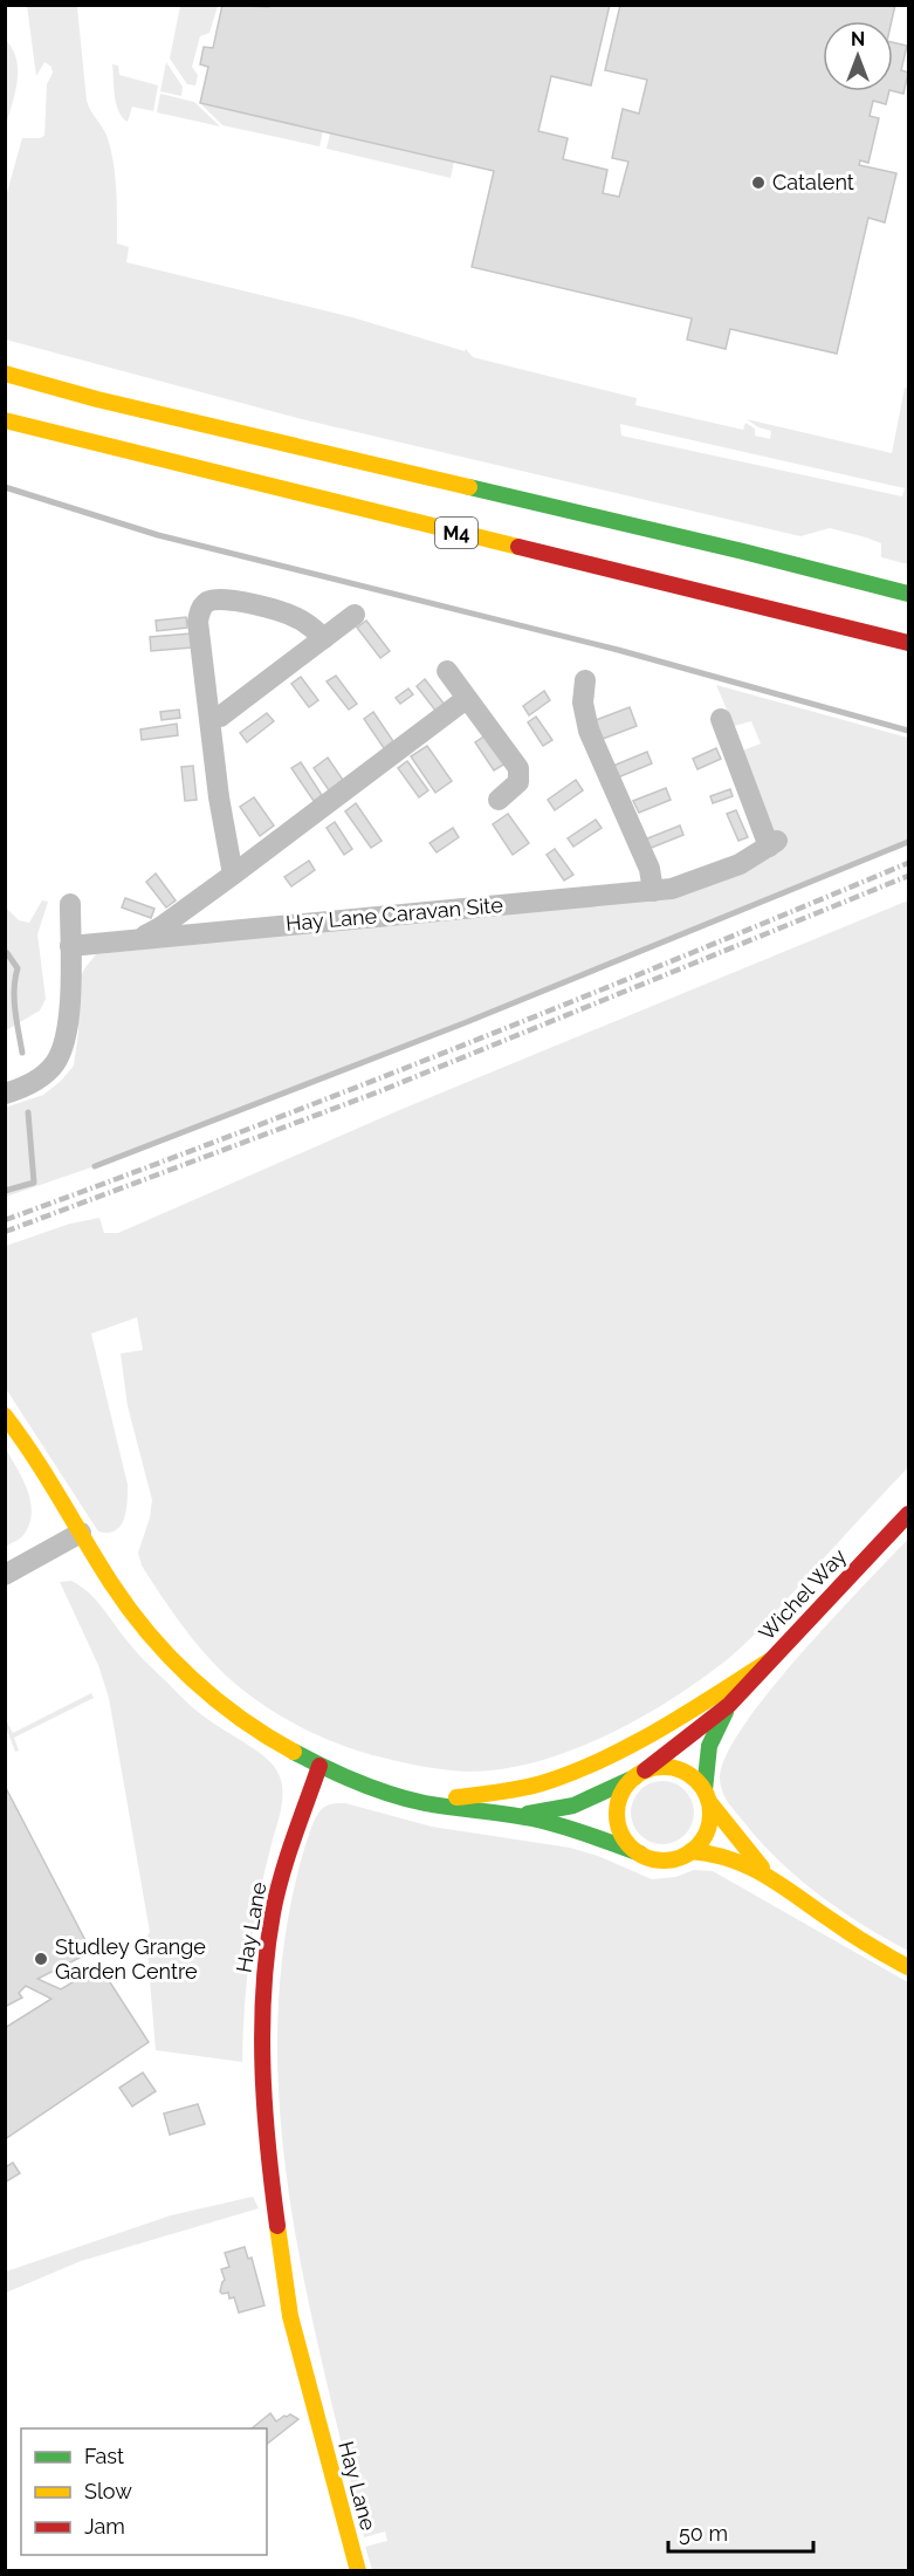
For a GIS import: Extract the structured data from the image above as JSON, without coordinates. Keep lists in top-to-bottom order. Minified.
{"streets":{"main road":["M4","Wichel Way","Hay Lane"],"street":["Hay Lane Caravan Site"]},"places":["Catalent","Studley Grange Garden Centre"],"legend":["Fast","Slow","Jam"],"scale_bar":"50 m","north":"top"}
